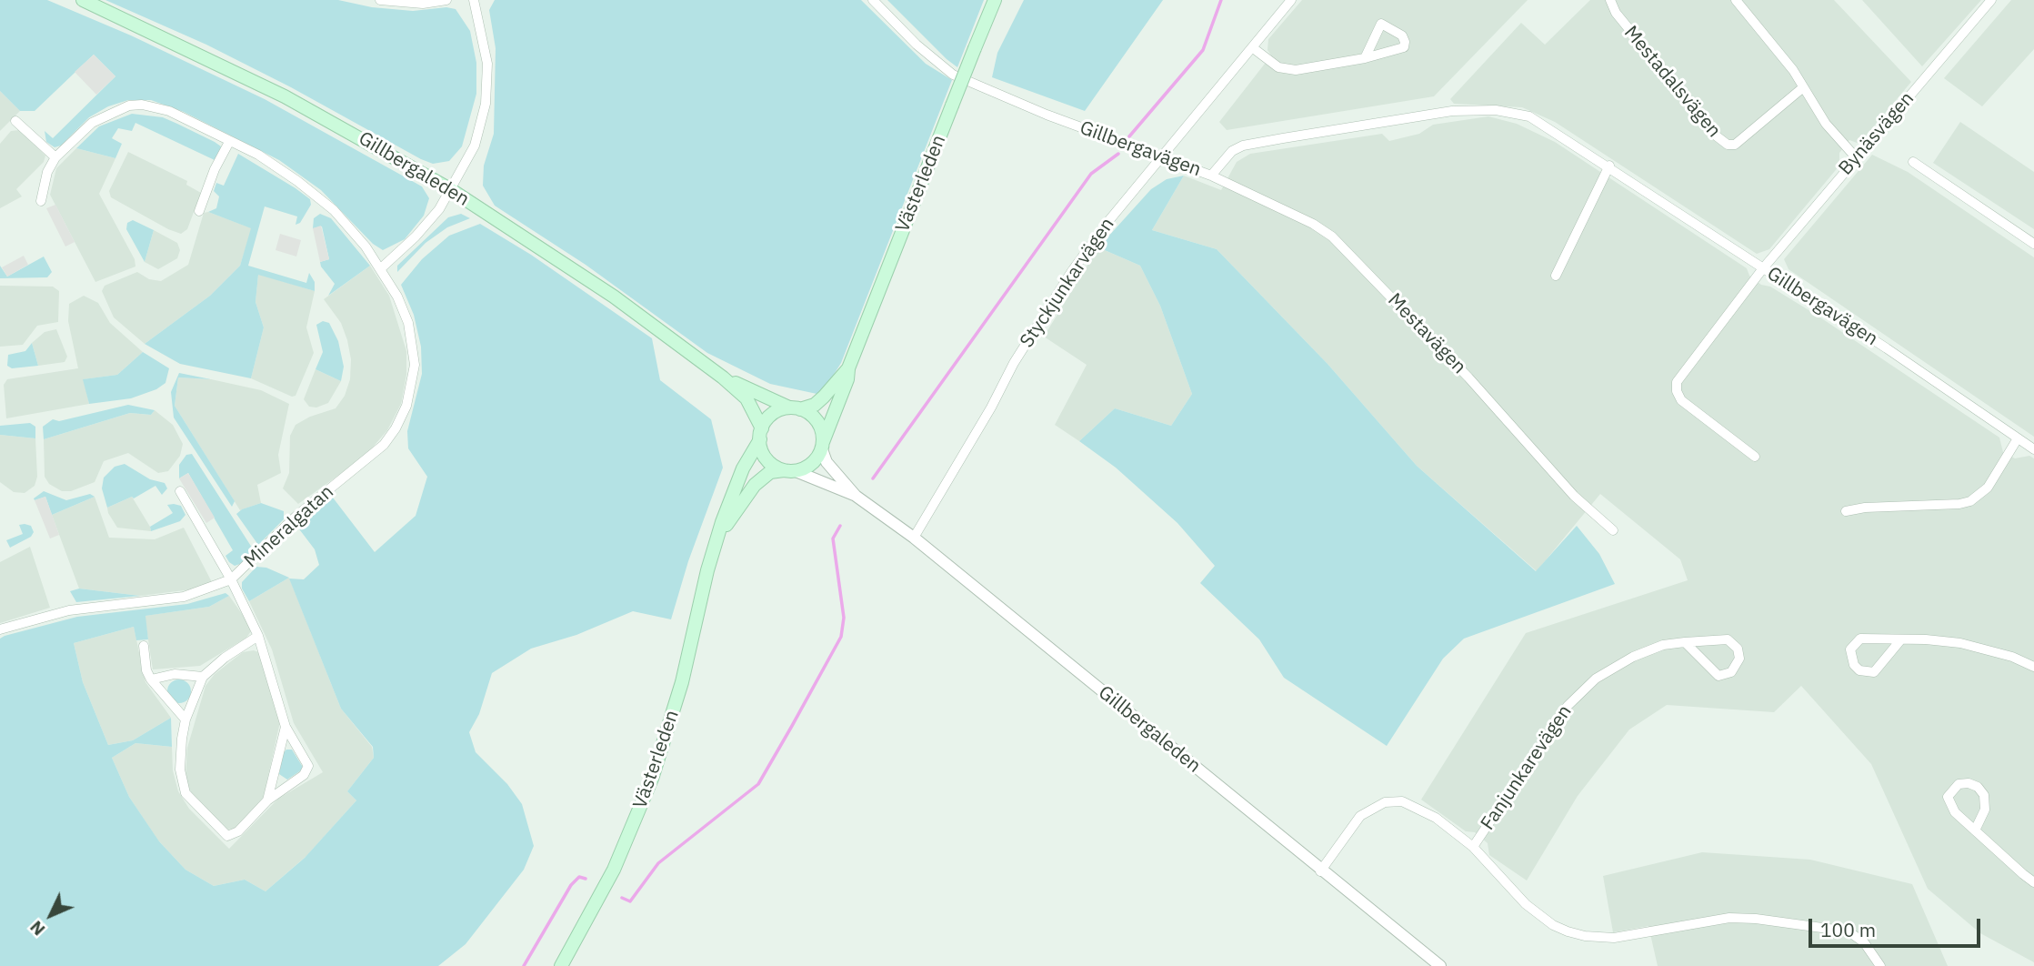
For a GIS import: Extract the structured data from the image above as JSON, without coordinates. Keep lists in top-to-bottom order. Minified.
{"streets":{"main road":["Gillbergaleden","Västerleden"],"street":["Mestadalsvägen","Bynäsvägen","Gillbergavägen","Styckjunkarvägen","Mestavägen","Mineralgatan","Fanjunkarevägen"]},"crossings":[["Bynäsvägen","Gillbergavägen"],["Gillbergavägen","Styckjunkarvägen"],["Gillbergavägen","Mestavägen"],["Gillbergaleden","Västerleden"],["Gillbergaleden","Styckjunkarvägen"],["Gillbergaleden","Fanjunkarevägen"]],"scale_bar":"100 m","north":"bottom left"}
